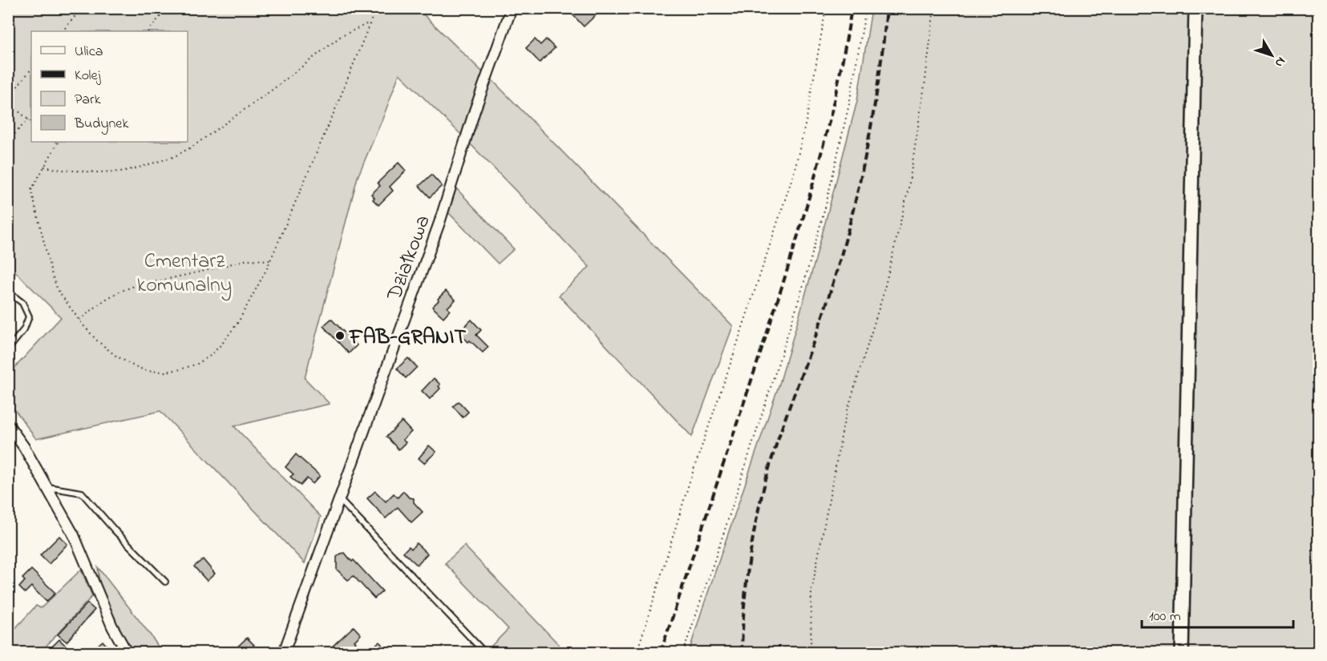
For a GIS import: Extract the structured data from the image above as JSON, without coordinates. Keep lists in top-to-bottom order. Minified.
{"streets":{"street":["Działkowa"]},"parks":["Cmentarz komunalny"],"places":["FAB-GRANIT"],"legend":["Ulica","Kolej","Park","Budynek"],"scale_bar":"100 m","north":"bottom right"}
